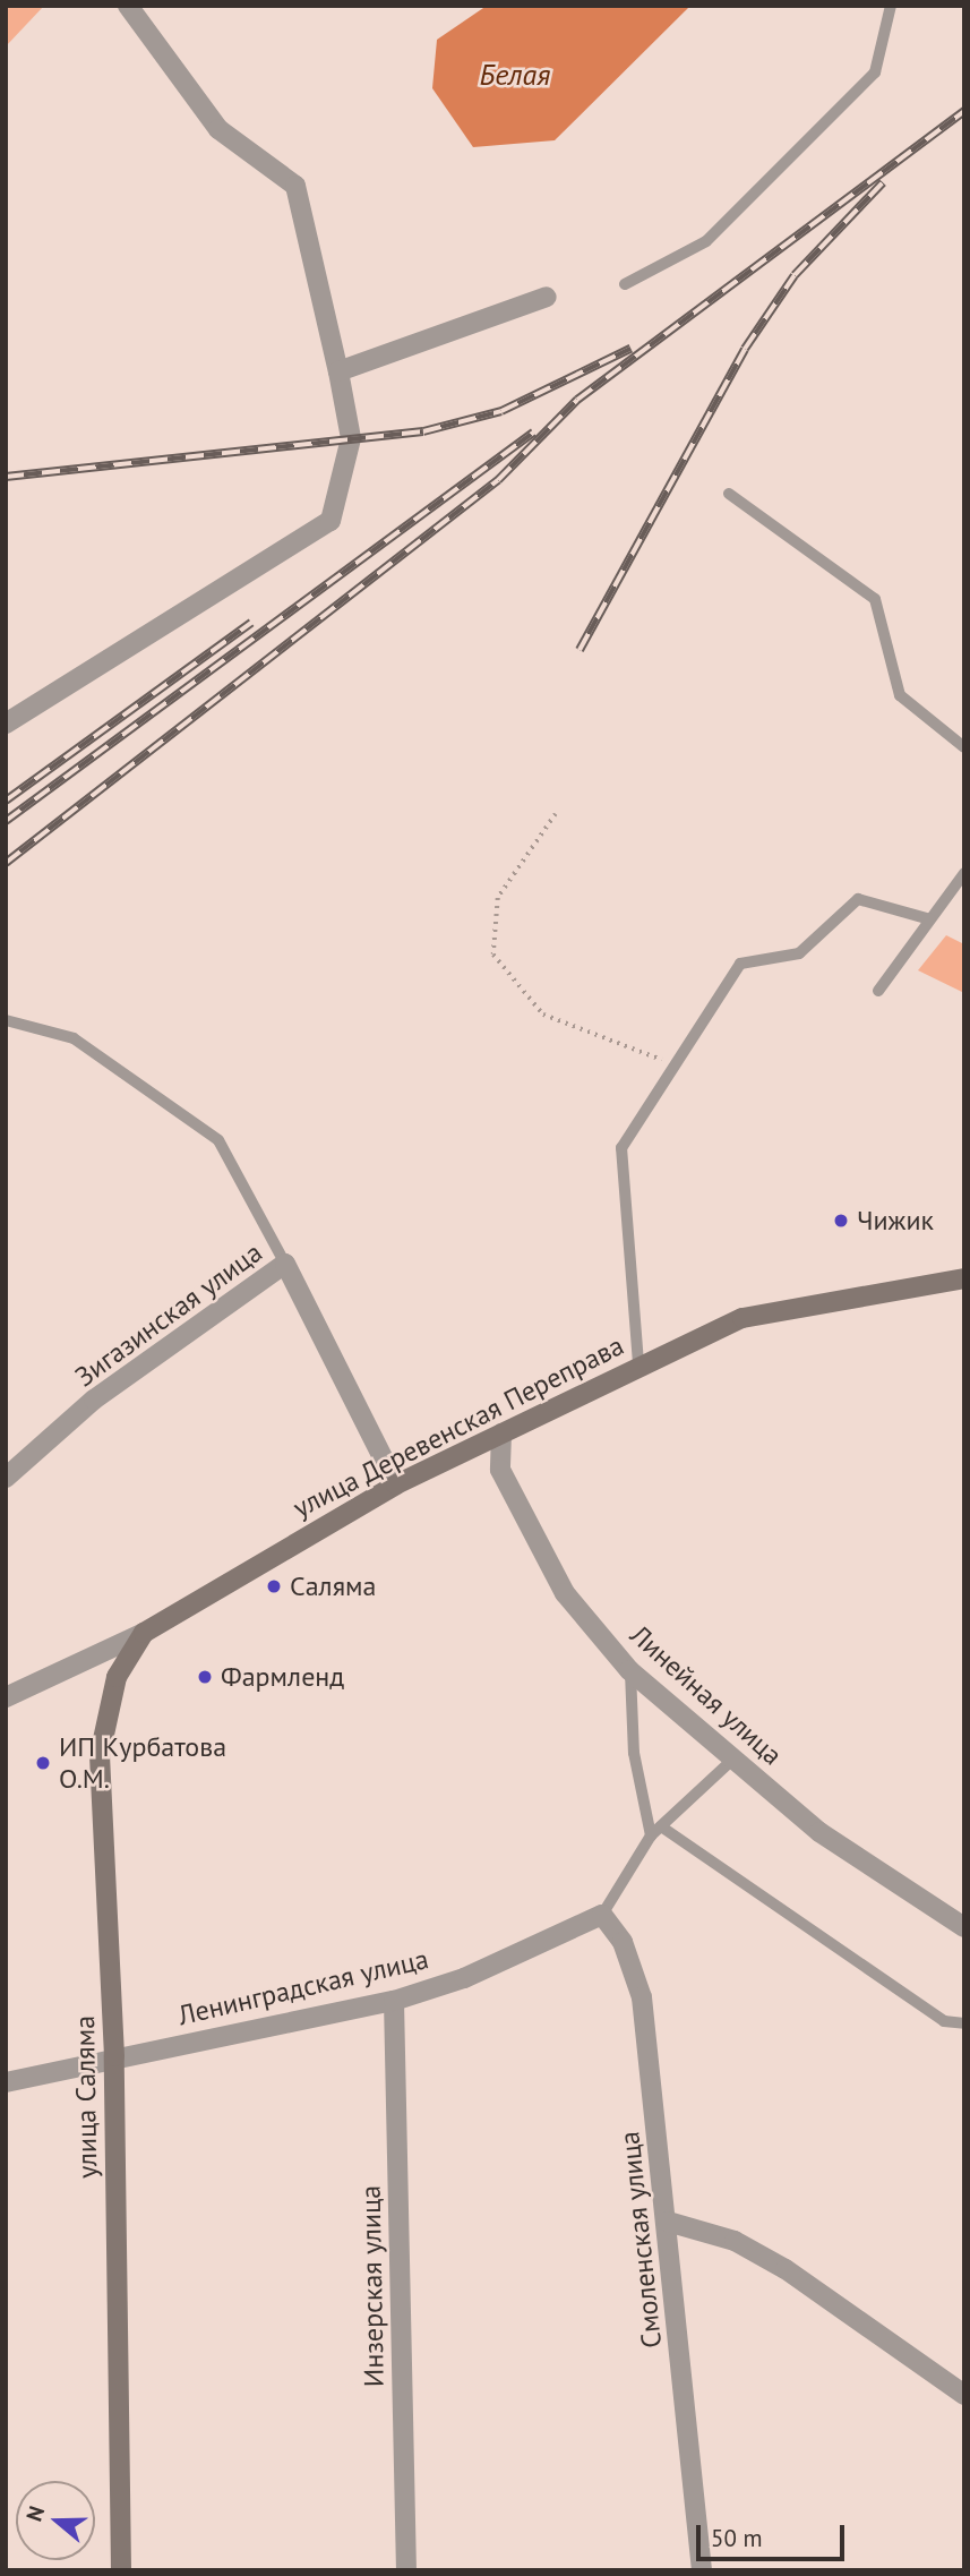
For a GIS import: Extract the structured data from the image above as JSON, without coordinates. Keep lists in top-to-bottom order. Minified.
{"streets":{"street":["Зигазинская улица","улица Деревенская Переправа","Линейная улица","Ленинградская улица","улица Саляма","Смоленская улица","Инзерская улица"]},"crossings":[["Зигазинская улица","улица Деревенская Переправа"],["улица Деревенская Переправа","Линейная улица"],["улица Деревенская Переправа","улица Саляма"],["Ленинградская улица","улица Саляма"],["Ленинградская улица","Смоленская улица"],["Ленинградская улица","Инзерская улица"]],"water":["Белая"],"places":["Чижик","Саляма","Фармленд","ИП Курбатова О.М."],"scale_bar":"50 m","north":"left"}
